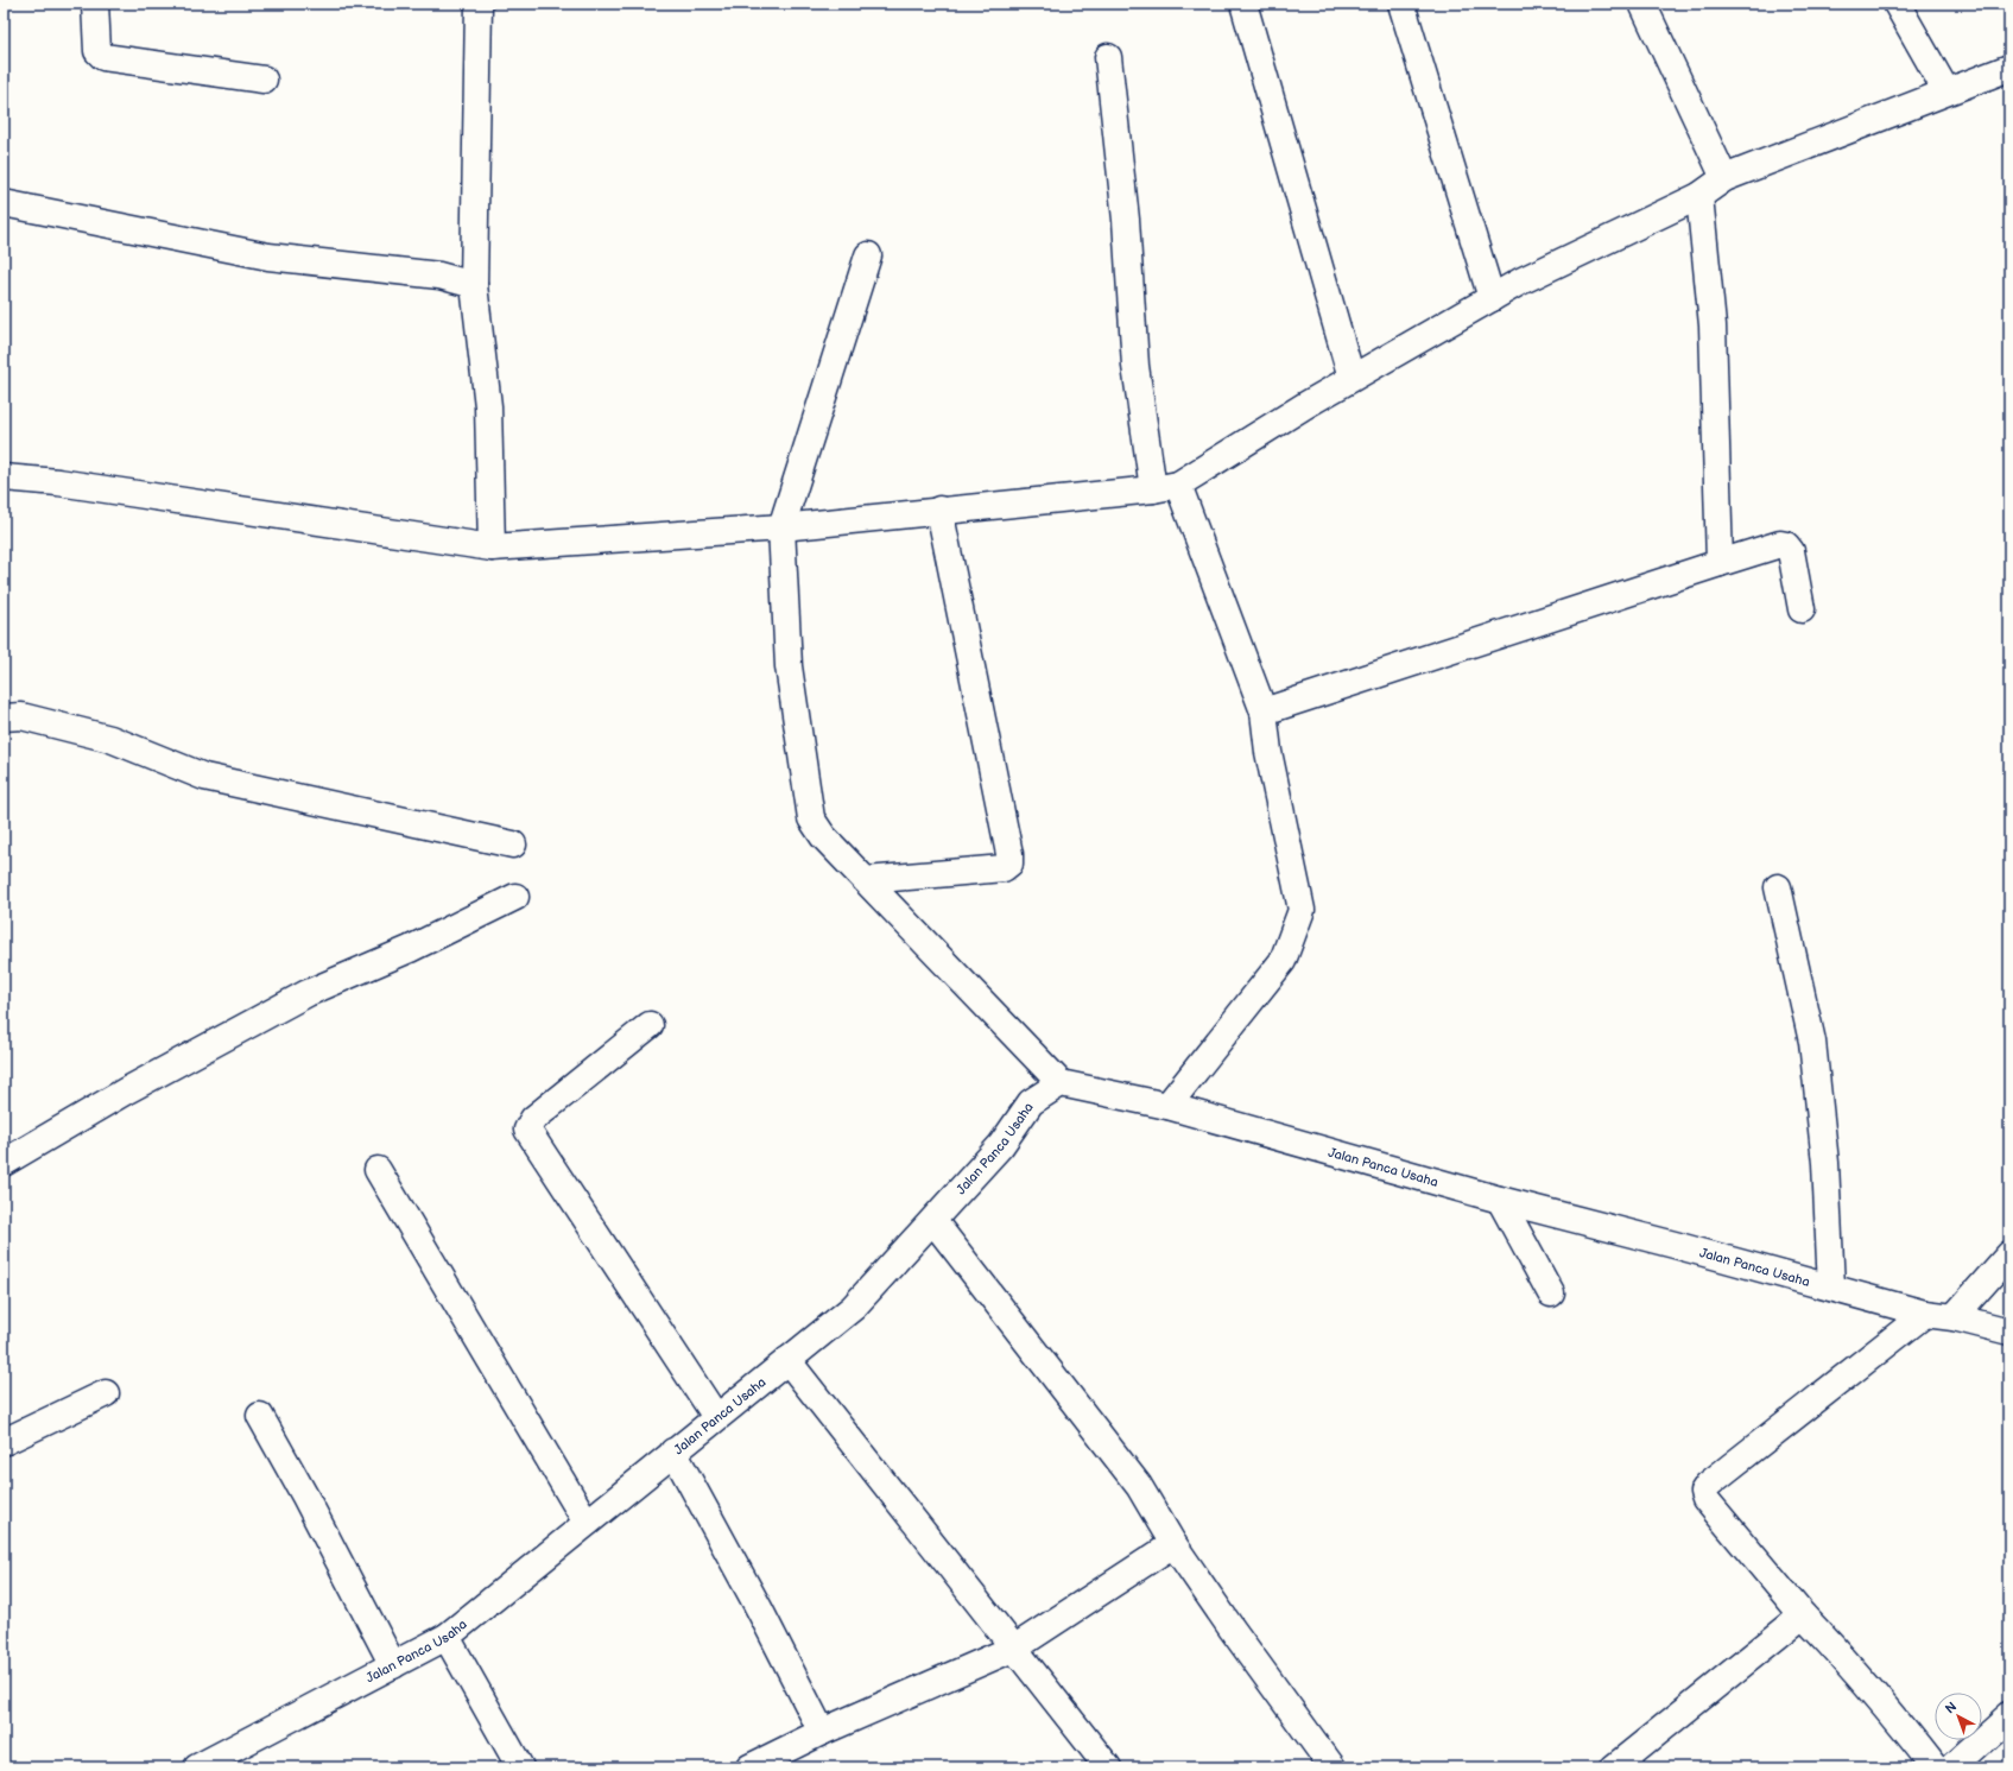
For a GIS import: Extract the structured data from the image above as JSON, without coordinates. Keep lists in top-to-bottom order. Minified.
{"streets":{"street":["Jalan Panca Usaha"]},"north":"top left"}
